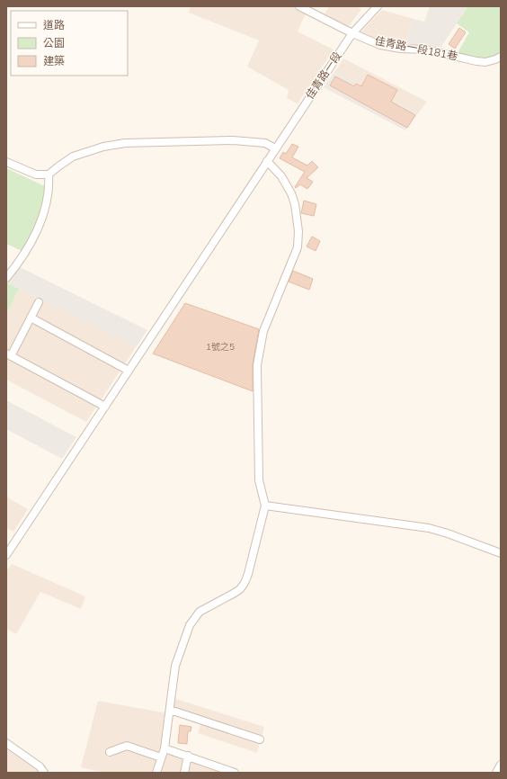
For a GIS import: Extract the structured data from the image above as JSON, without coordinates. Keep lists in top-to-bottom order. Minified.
{"streets":{"street":["佳青路一段181巷","佳青路一段"]},"crossings":[["佳青路一段181巷","佳青路一段"]],"house_numbers":["1號之5"],"legend":["道路","公園","建築"]}
